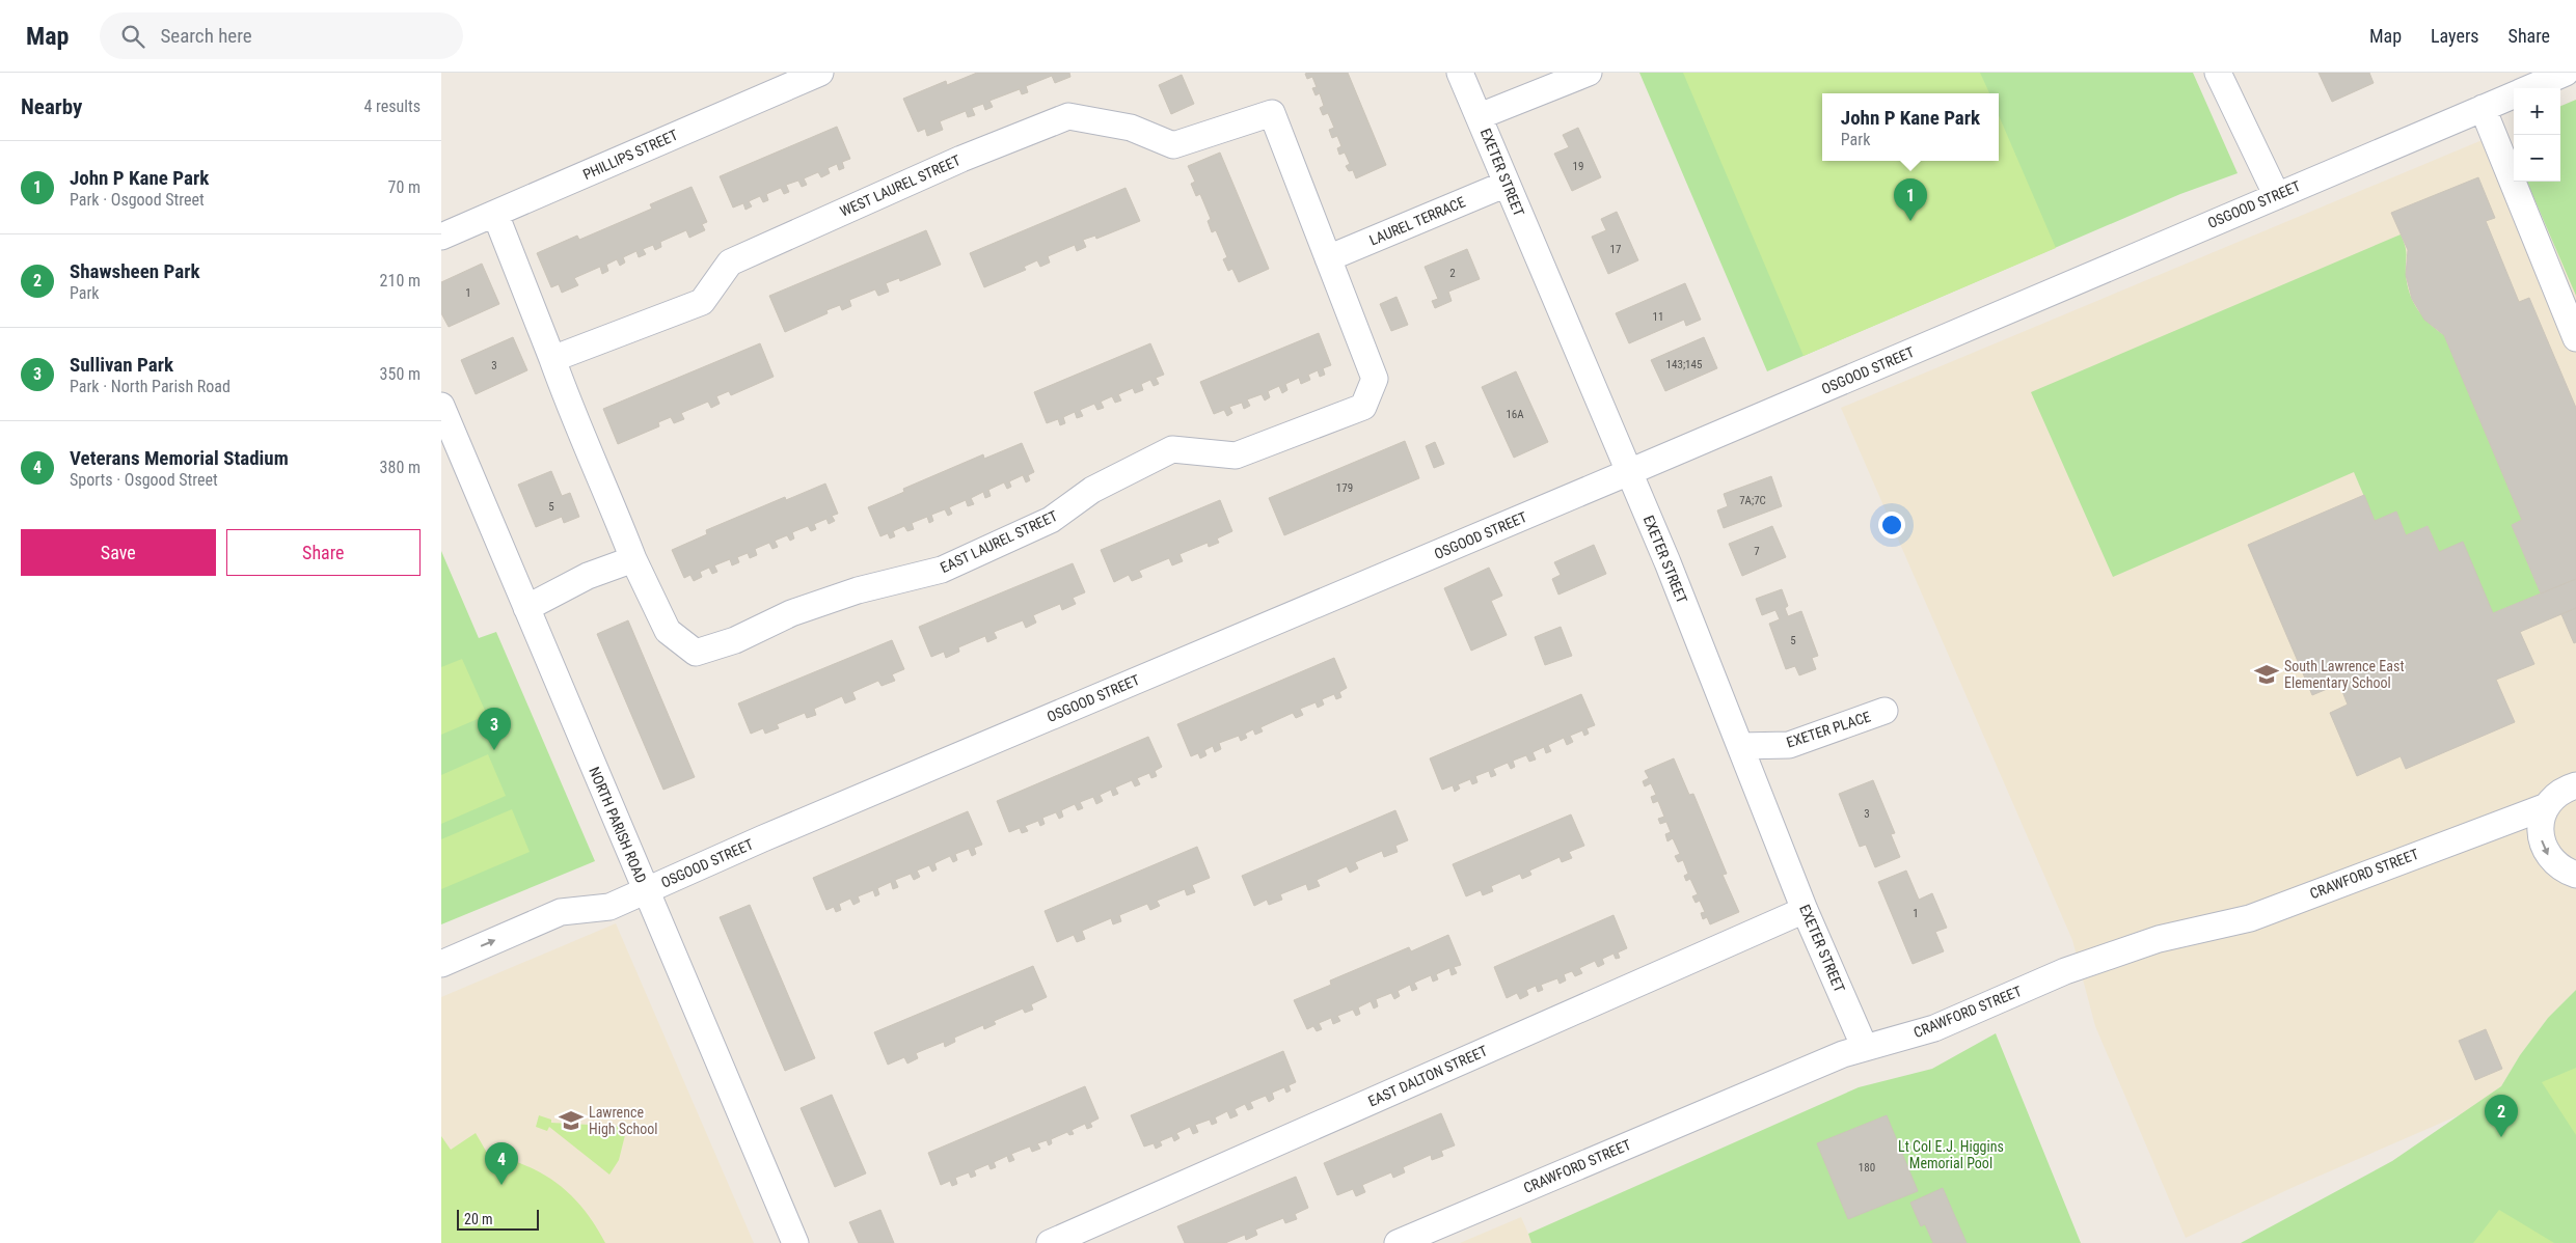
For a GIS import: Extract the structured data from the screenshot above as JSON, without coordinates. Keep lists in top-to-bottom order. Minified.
{"streets":{"street":["PHILLIPS STREET","EXETER STREET","WEST LAUREL STREET","OSGOOD STREET","LAUREL TERRACE","EAST LAUREL STREET","EXETER PLACE","NORTH PARISH ROAD","CRAWFORD STREET","EAST DALTON STREET"]},"crossings":[["EXETER STREET","OSGOOD STREET"],["EXETER STREET","LAUREL TERRACE"],["EXETER STREET","EXETER PLACE"],["EXETER STREET","CRAWFORD STREET"],["EXETER STREET","EAST DALTON STREET"],["WEST LAUREL STREET","LAUREL TERRACE"],["WEST LAUREL STREET","EAST LAUREL STREET"],["OSGOOD STREET","NORTH PARISH ROAD"],["LAUREL TERRACE","EAST LAUREL STREET"]],"parks":["Lt Col E.J. Higgins Memorial Pool"],"places":{"school or university":["South Lawrence East Elementary School","Lawrence High School"]},"house_numbers":["19","17","2","1","11","143;145","3","16A","179","7A;7C","5","7","5","3","1","180"],"scale_bar":"20 m","page":{"header":"Map","search":"Search here","nav":["Map","Layers","Share"],"heading":["Nearby","4 results"],"map_buttons":["+","−"],"popup":["John P Kane Park","Park"],"list":[{"mark":"1","name":"John P Kane Park","note":"Park · Osgood Street","value":"70 m"},{"mark":"2","name":"Shawsheen Park","note":"Park","value":"210 m"},{"mark":"3","name":"Sullivan Park","note":"Park · North Parish Road","value":"350 m"},{"mark":"4","name":"Veterans Memorial Stadium","note":"Sports · Osgood Street","value":"380 m"}],"pins":["1","3","2","4"],"buttons":["Save","Share"],"scale":"20 m"}}
